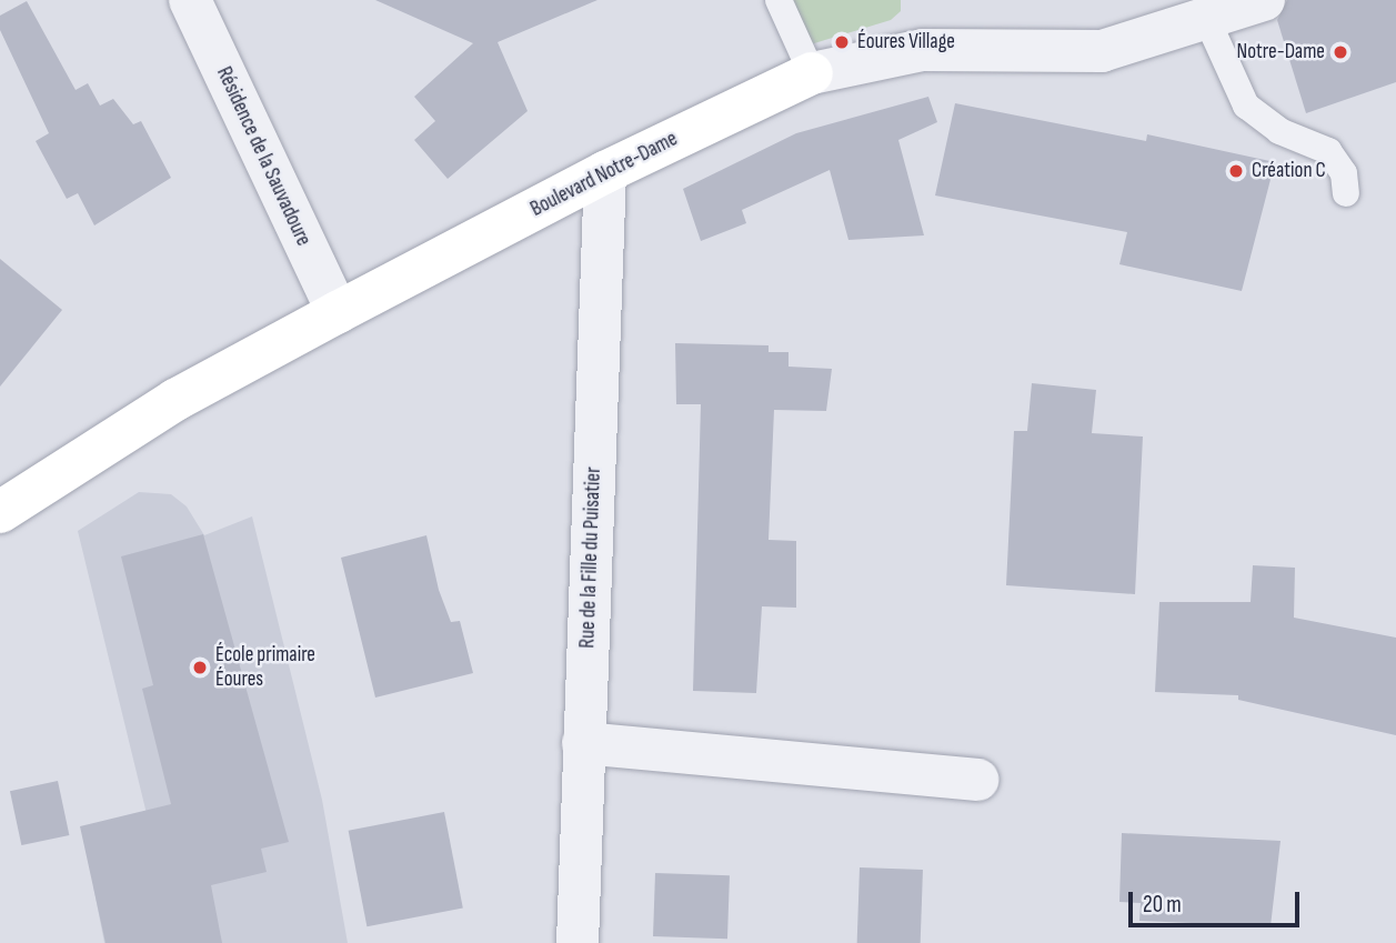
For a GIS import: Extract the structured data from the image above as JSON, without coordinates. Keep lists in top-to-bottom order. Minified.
{"streets":{"street":["Résidence de la Sauvadoure","Boulevard Notre-Dame","Rue de la Fille du Puisatier"]},"crossings":[["Résidence de la Sauvadoure","Boulevard Notre-Dame"],["Boulevard Notre-Dame","Rue de la Fille du Puisatier"]],"places":["Éoures Village","Notre-Dame","Création C","École primaire Éoures"],"scale_bar":"20 m"}
